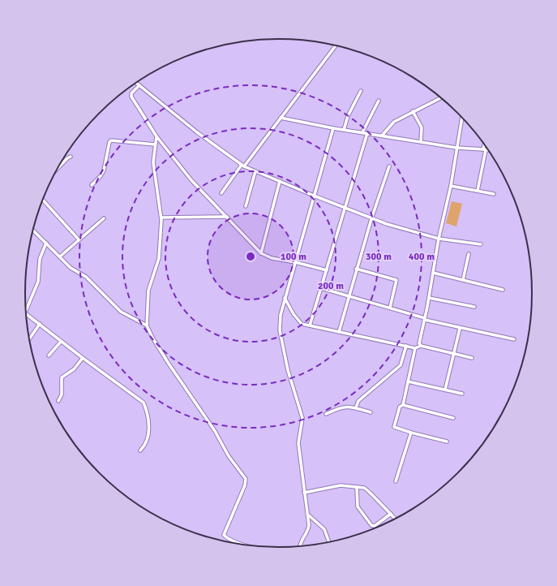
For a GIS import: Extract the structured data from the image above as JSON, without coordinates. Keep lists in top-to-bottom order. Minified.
{"rings":["100 m","300 m","400 m","200 m"]}
